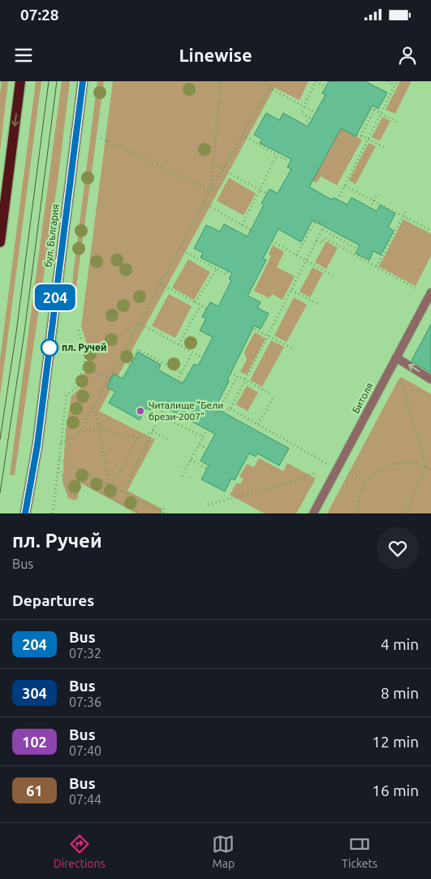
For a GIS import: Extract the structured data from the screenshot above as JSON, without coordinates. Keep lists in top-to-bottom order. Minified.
{"streets":{"main road":["бул. България"],"street":["Битоля"]},"places":["пл. Ручей","Читалище \"Бели брези-2007\""],"lines":["bus line 204"],"page":{"status":"07:28","header":"Linewise","on_map":"204","heading":[["пл. Ручей","Bus"],"Departures"],"list":[{"mark":"204","name":"Bus","note":"07:32","value":"4 min"},{"mark":"304","name":"Bus","note":"07:36","value":"8 min"},{"mark":"102","name":"Bus","note":"07:40","value":"12 min"},{"mark":"61","name":"Bus","note":"07:44","value":"16 min"}],"tabs":["Directions","Map","Tickets"]}}
